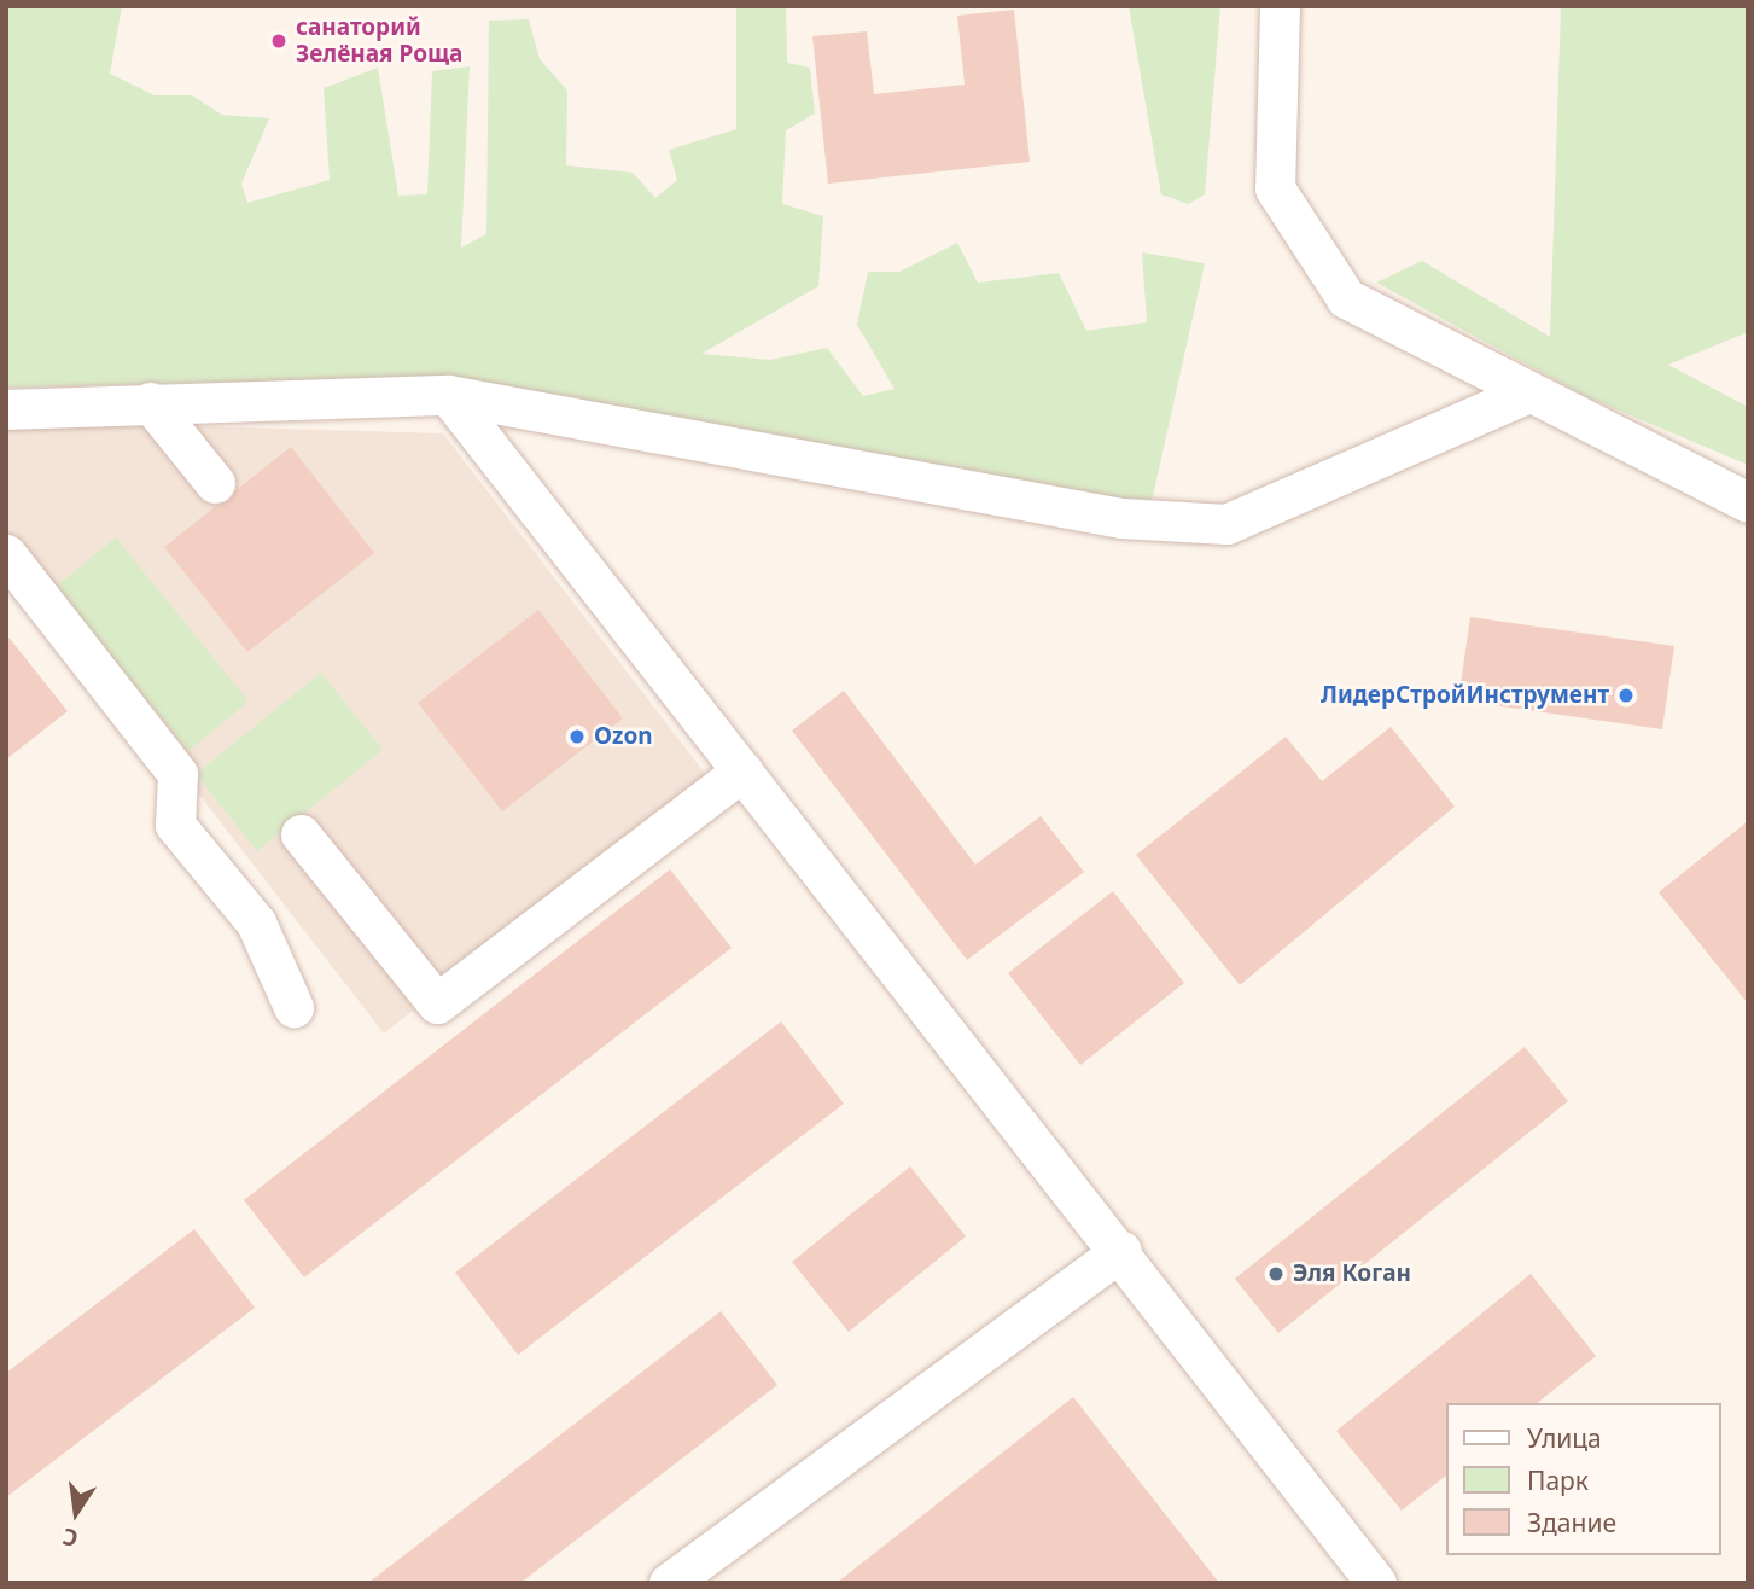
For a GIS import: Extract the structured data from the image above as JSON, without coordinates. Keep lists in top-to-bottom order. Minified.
{"places":["санаторий Зелёная Роща","ЛидерСтройИнструмент","Ozon","Эля Коган"],"legend":["Улица","Парк","Здание"],"north":"bottom"}
